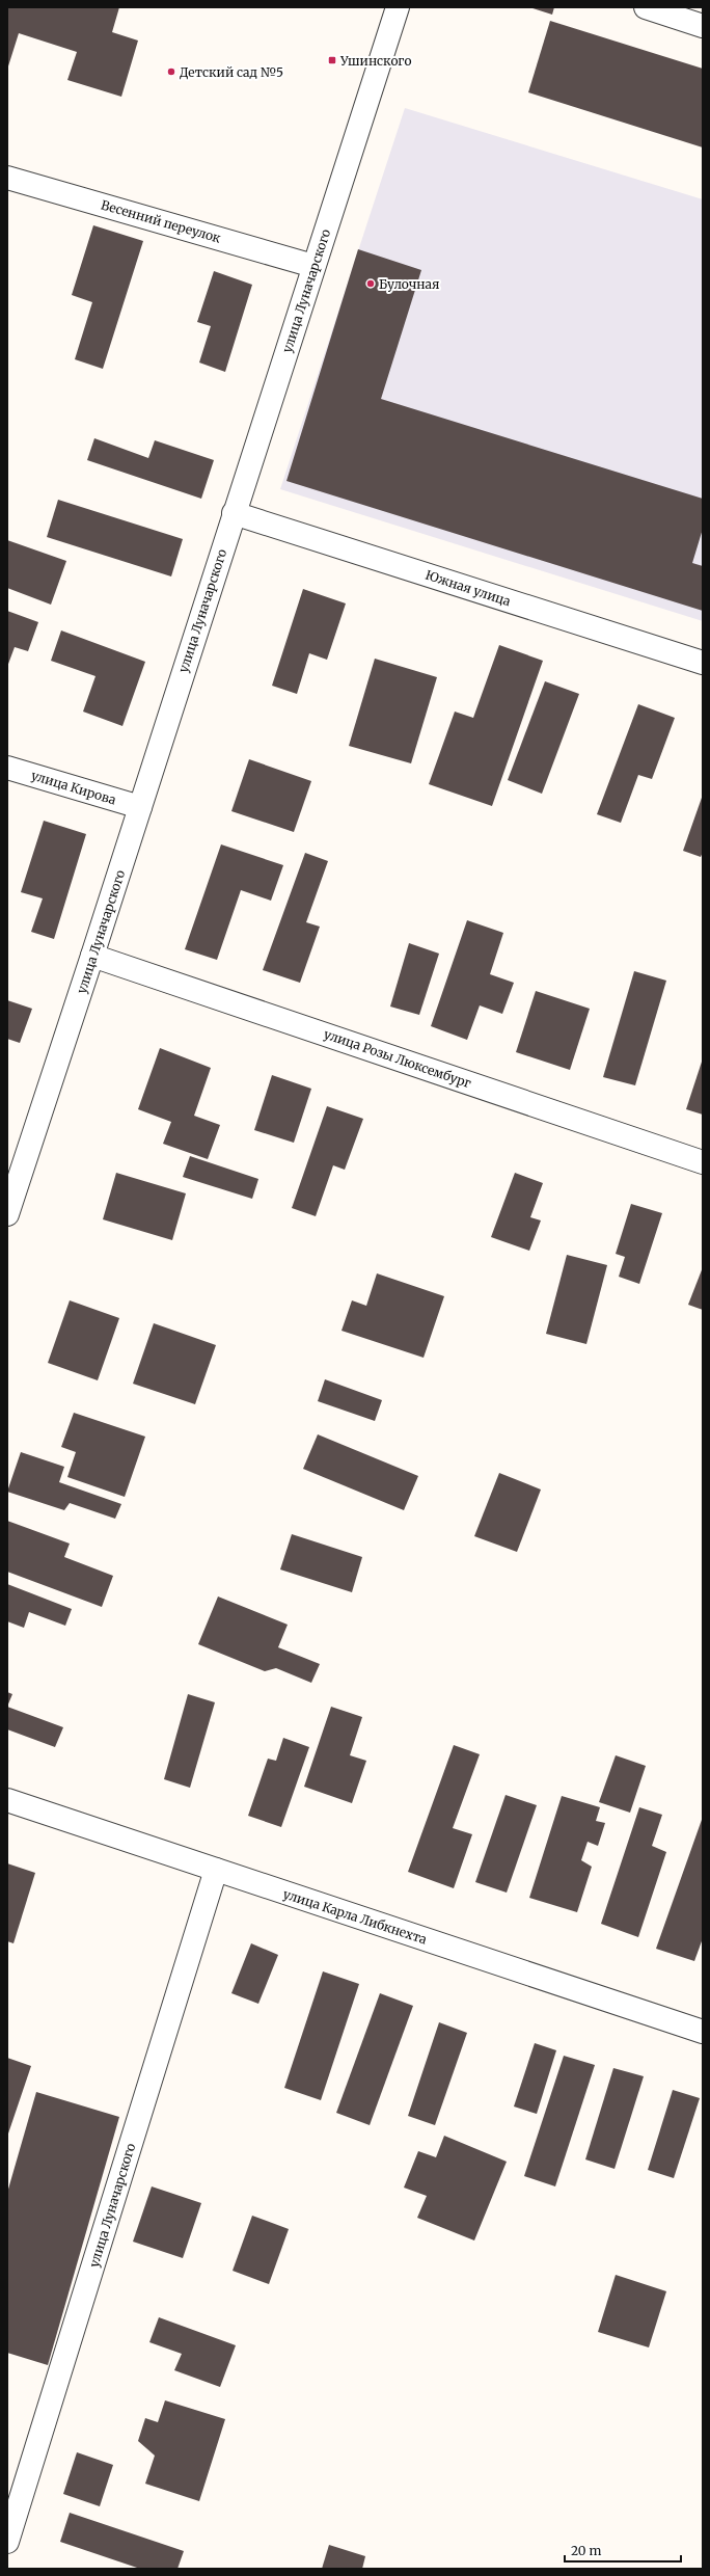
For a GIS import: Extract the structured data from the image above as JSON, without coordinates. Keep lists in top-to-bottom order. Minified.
{"streets":{"street":["Весенний переулок","улица Луначарского","Южная улица","улица Кирова","улица Розы Люксембург","улица Карла Либкнехта"]},"crossings":[["Весенний переулок","улица Луначарского"],["улица Луначарского","Южная улица"],["улица Луначарского","улица Кирова"],["улица Луначарского","улица Розы Люксембург"],["улица Луначарского","улица Карла Либкнехта"]],"places":{"transit":["Ушинского"],"other":["Детский сад №5","Булочная"]},"scale_bar":"20 m"}
